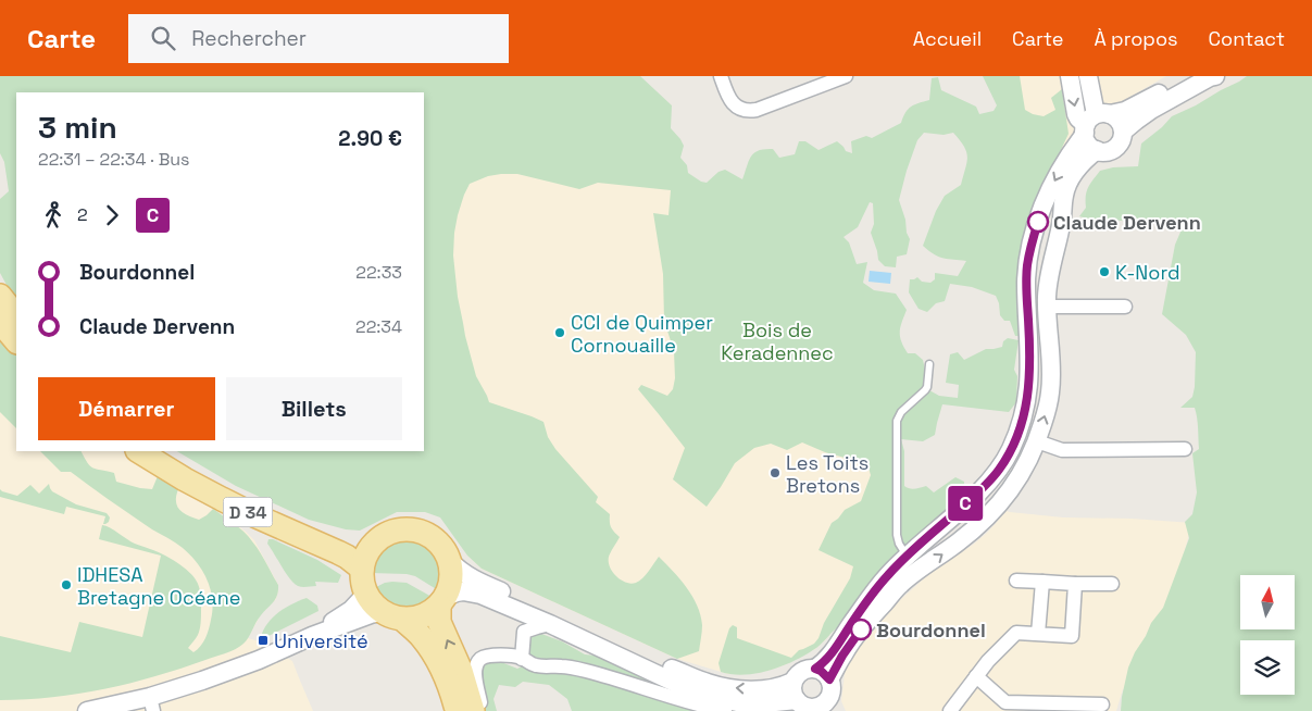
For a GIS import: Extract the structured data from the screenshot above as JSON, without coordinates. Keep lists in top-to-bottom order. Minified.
{"streets":{"main road":["D 34"]},"parks":["Bois de Keradennec"],"places":{"other":["Claude Dervenn","K-Nord","CCI de Quimper Cornouaille","Les Toits Bretons","IDHESA Bretagne Océane","Bourdonnel"],"transit":["Université"]},"lines":["bus line C"],"north":"top","page":{"header":"Carte","search":"Rechercher","nav":["Accueil","Carte","À propos","Contact"],"on_map":"C","heading":["3 min","22:31 – 22:34 · Bus","2.90 €"],"legs":["2","C"],"list":[{"name":"Bourdonnel","value":"22:33"},{"name":"Claude Dervenn","value":"22:34"}],"buttons":["Démarrer","Billets"]}}
